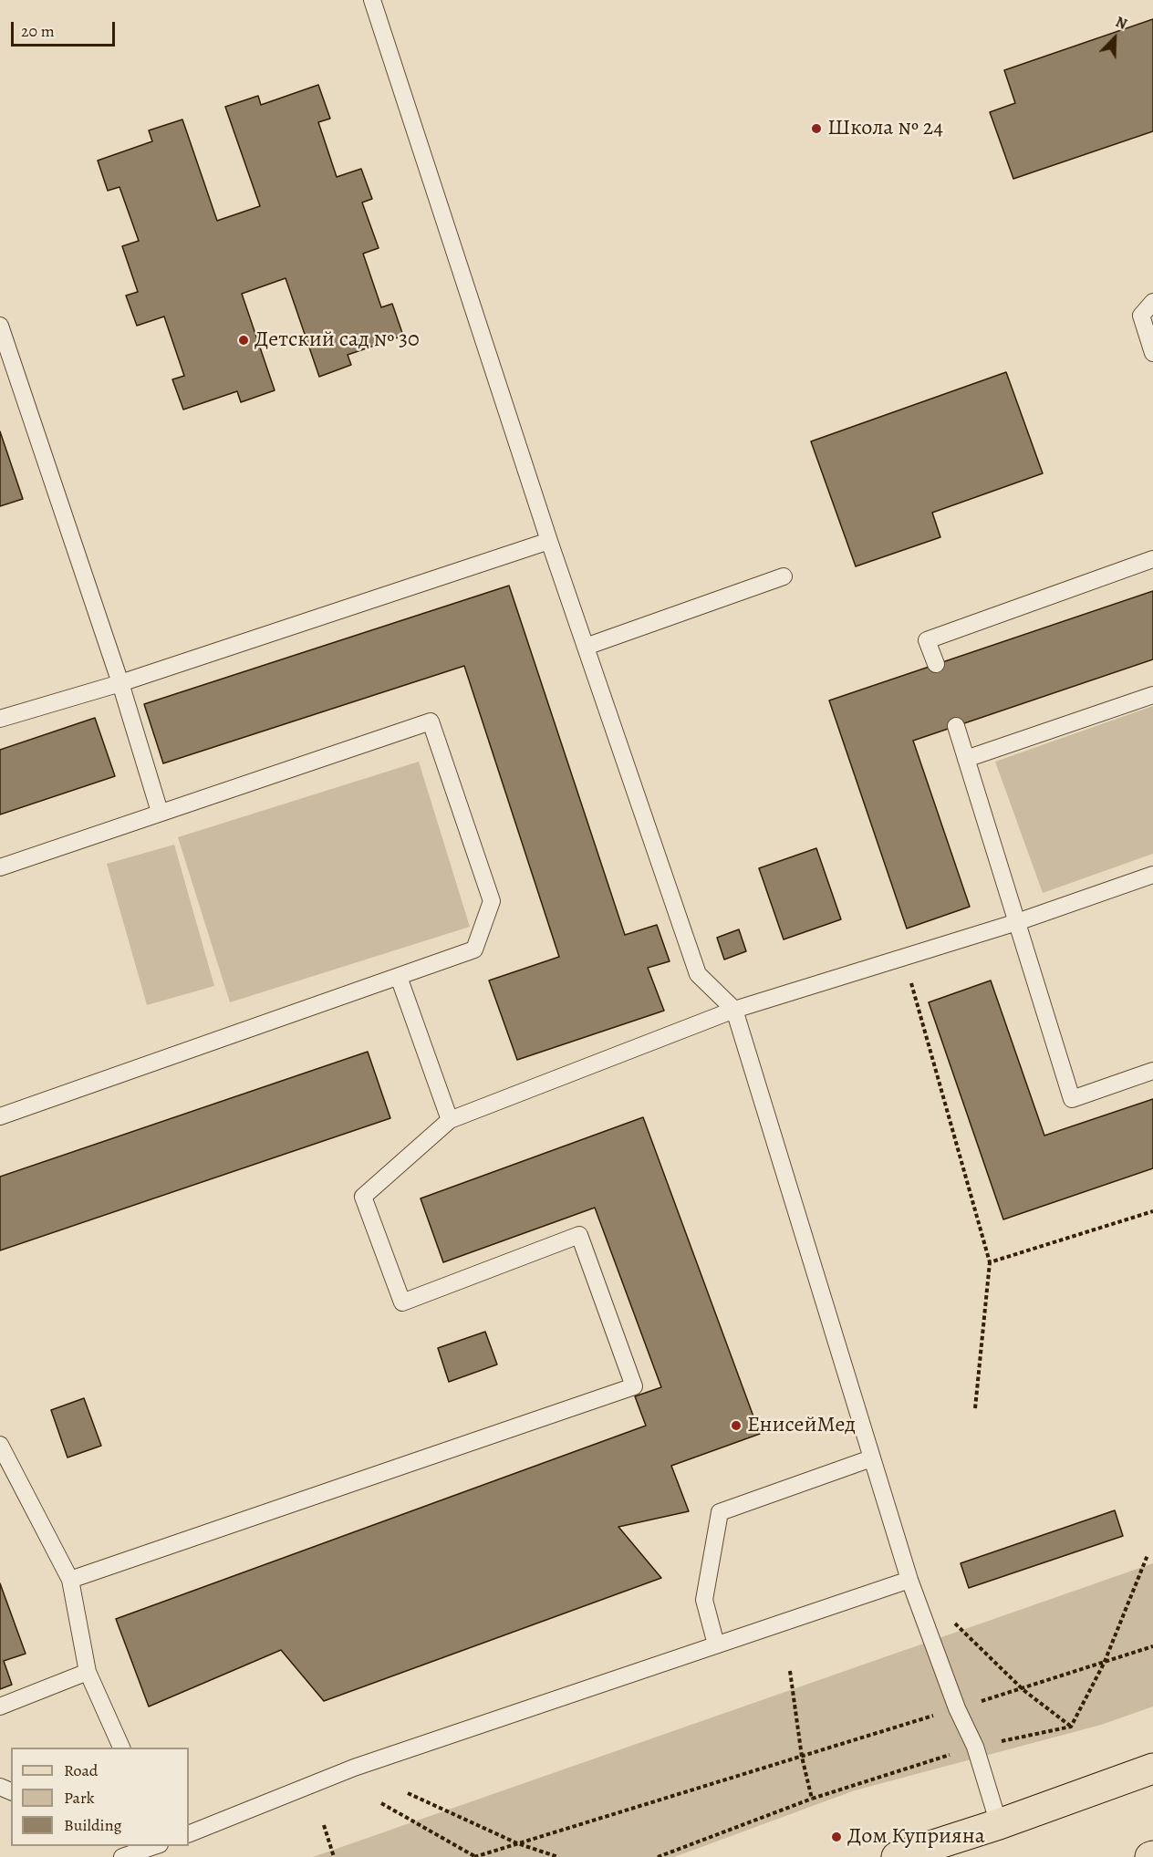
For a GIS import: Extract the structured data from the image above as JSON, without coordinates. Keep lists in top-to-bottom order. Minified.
{"places":["Школа № 24","Детский сад № 30","ЕнисейМед","Дом Куприяна"],"legend":["Road","Park","Building"],"scale_bar":"20 m","north":"top right"}
